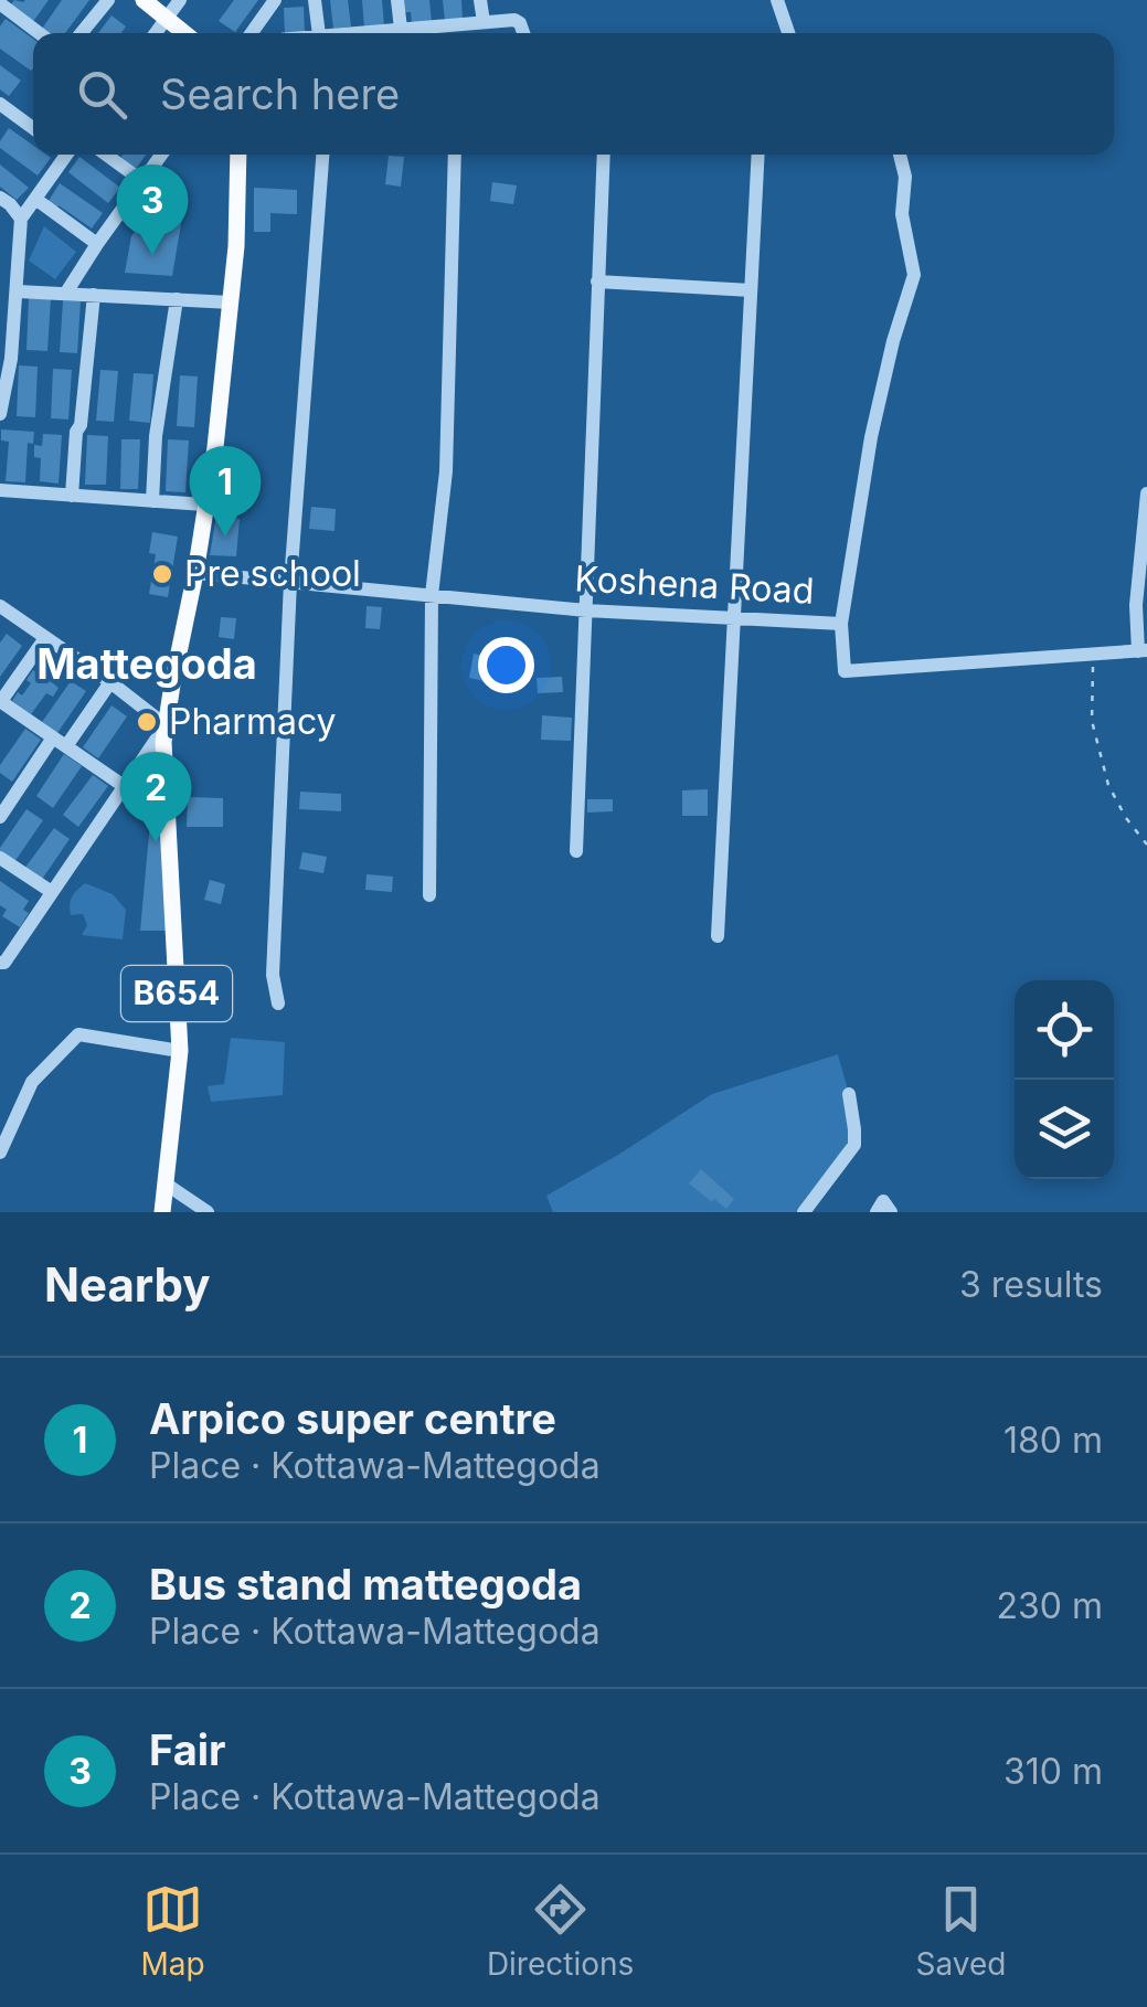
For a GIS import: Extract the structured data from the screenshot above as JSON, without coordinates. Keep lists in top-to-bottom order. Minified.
{"streets":{"main road":["B654"],"street":["Koshena Road"]},"crossings":[["Koshena Road","B654"]],"districts":["Mattegoda"],"places":["Pre school","Pharmacy"],"page":{"search":"Search here","pins":["3","1","2"],"heading":["Nearby","3 results"],"list":[{"mark":"1","name":"Arpico super centre","note":"Place · Kottawa-Mattegoda","value":"180 m"},{"mark":"2","name":"Bus stand mattegoda","note":"Place · Kottawa-Mattegoda","value":"230 m"},{"mark":"3","name":"Fair","note":"Place · Kottawa-Mattegoda","value":"310 m"}],"nav":["Map","Directions","Saved"]}}
